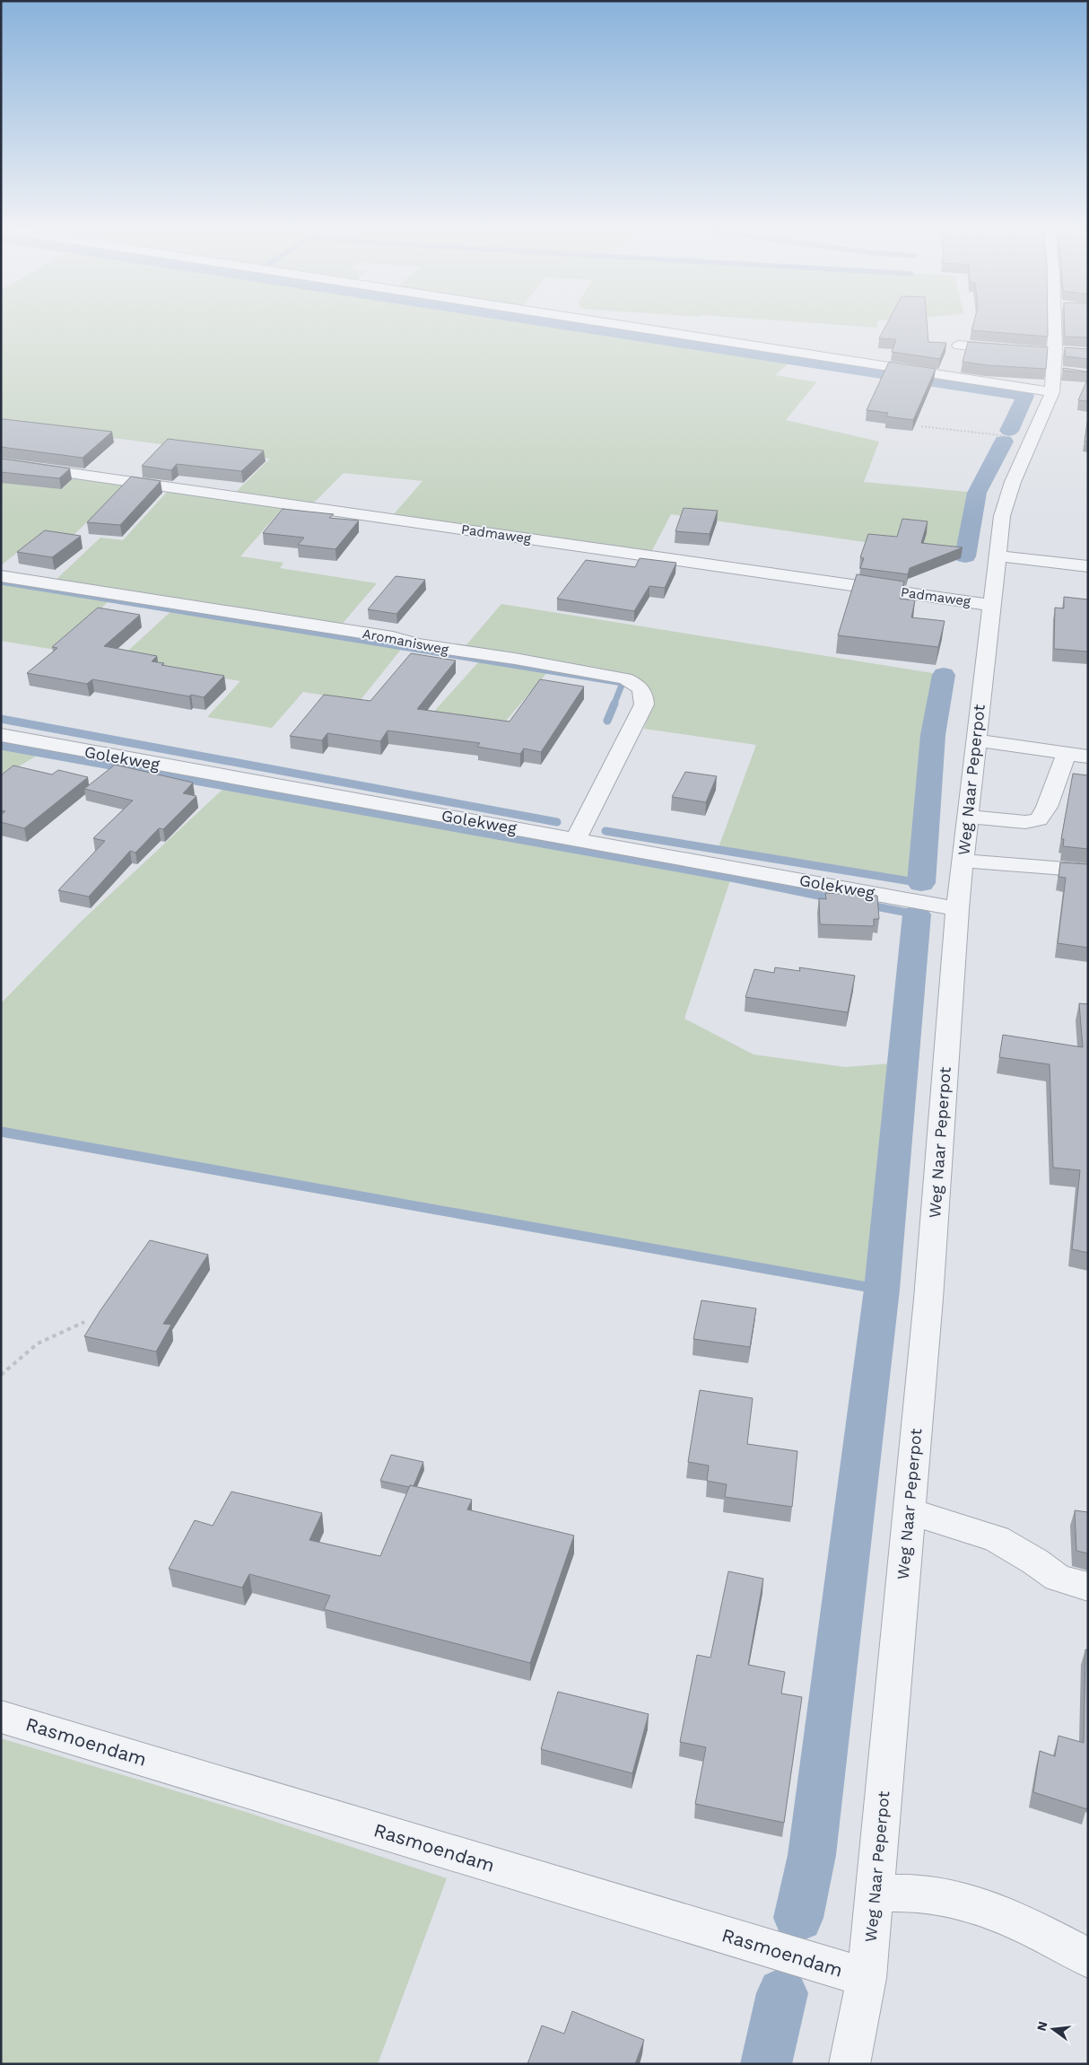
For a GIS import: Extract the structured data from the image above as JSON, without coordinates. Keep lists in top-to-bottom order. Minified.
{"streets":{"street":["Padmaweg","Aromanisweg","Golekweg","Weg Naar Peperpot","Rasmoendam"]},"crossings":[["Padmaweg","Weg Naar Peperpot"],["Aromanisweg","Golekweg"],["Golekweg","Weg Naar Peperpot"],["Weg Naar Peperpot","Rasmoendam"]],"north":"left"}
